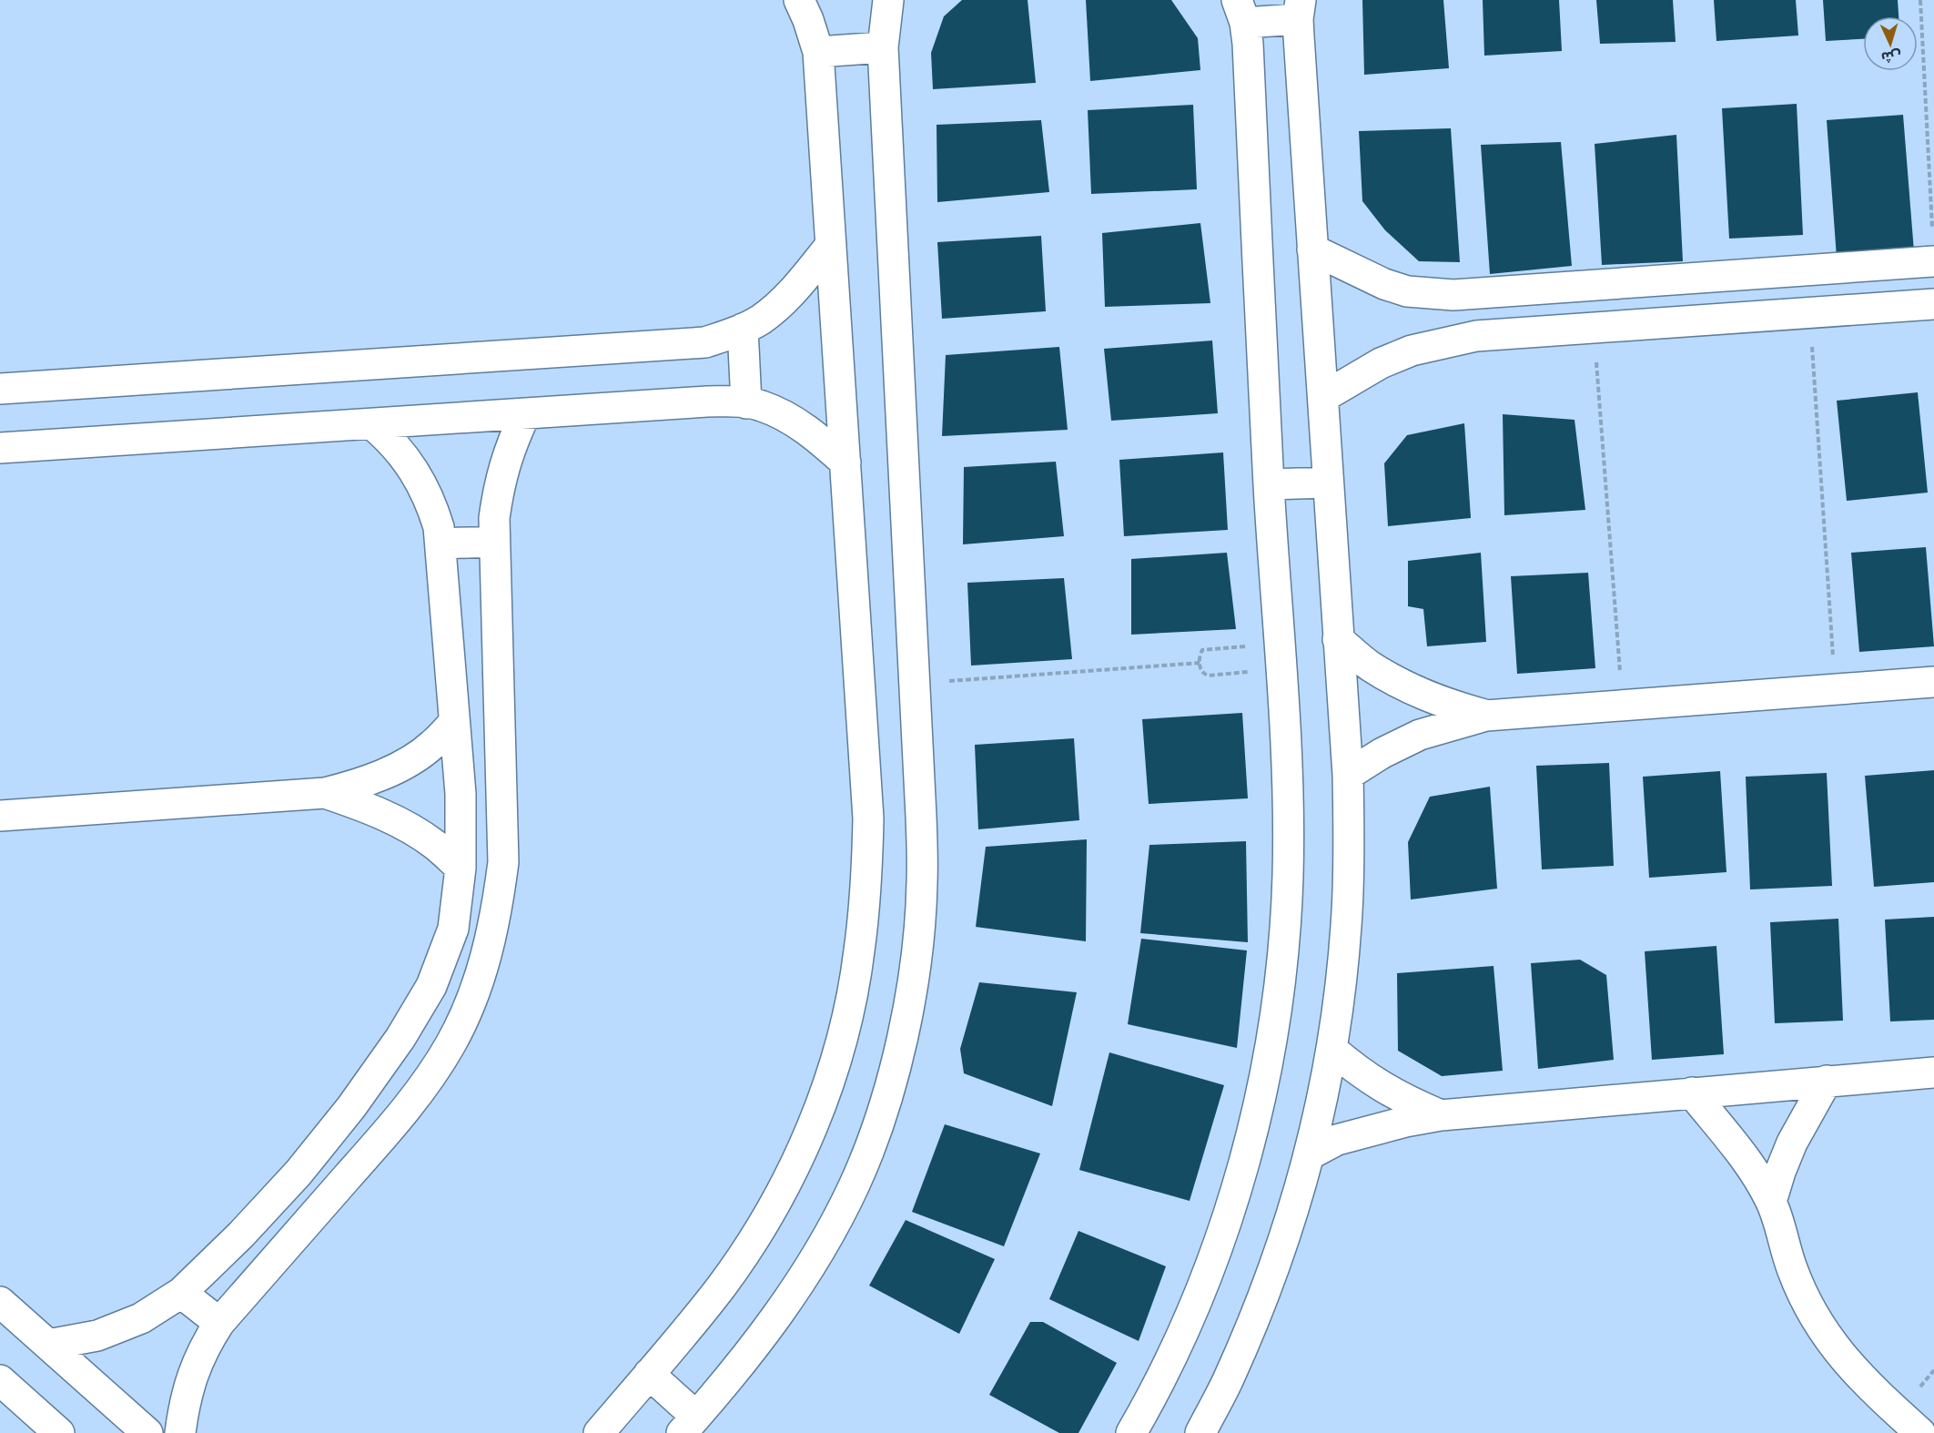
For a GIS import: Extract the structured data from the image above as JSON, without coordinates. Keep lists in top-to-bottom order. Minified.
{"north":"bottom"}
